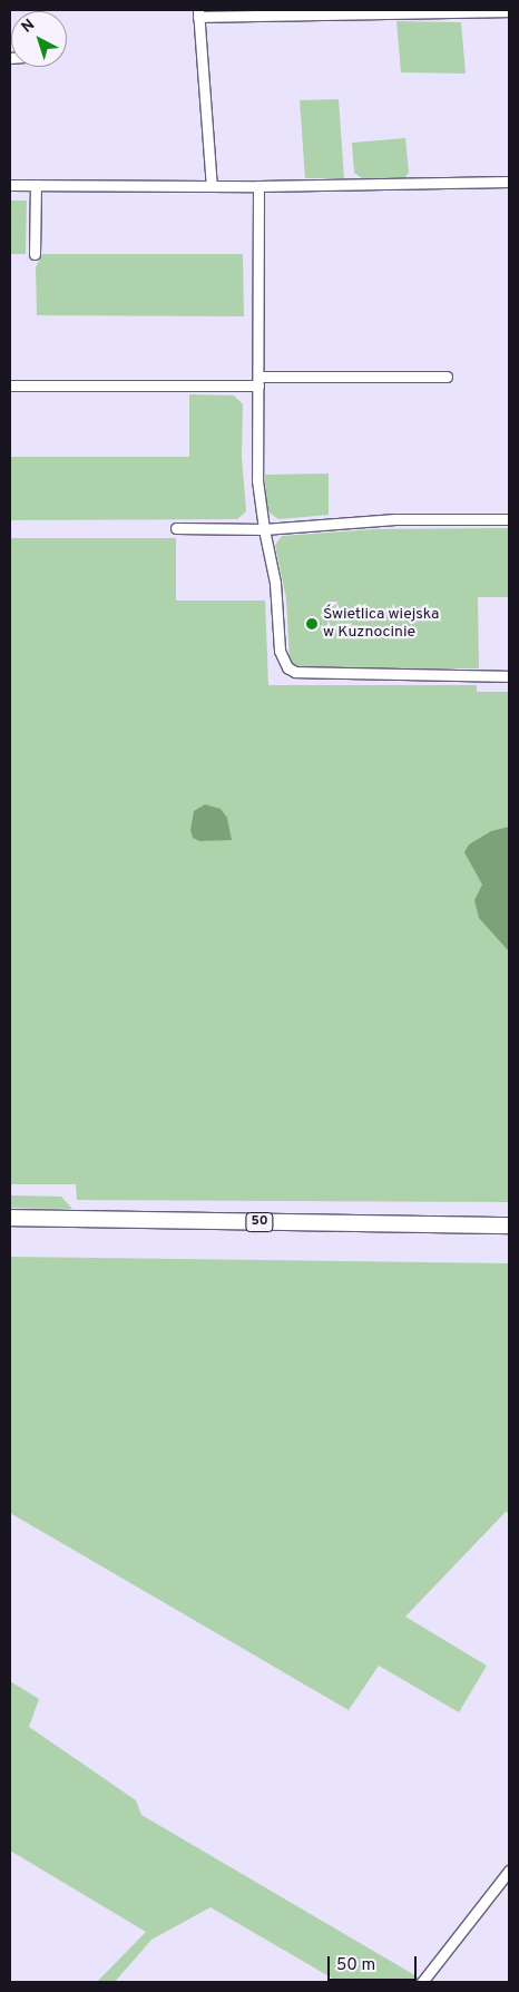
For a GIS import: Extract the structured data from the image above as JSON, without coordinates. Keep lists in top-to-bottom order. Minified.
{"streets":{"main road":["50"]},"places":["Świetlica wiejska w Kuznocinie"],"scale_bar":"50 m","north":"top left"}
